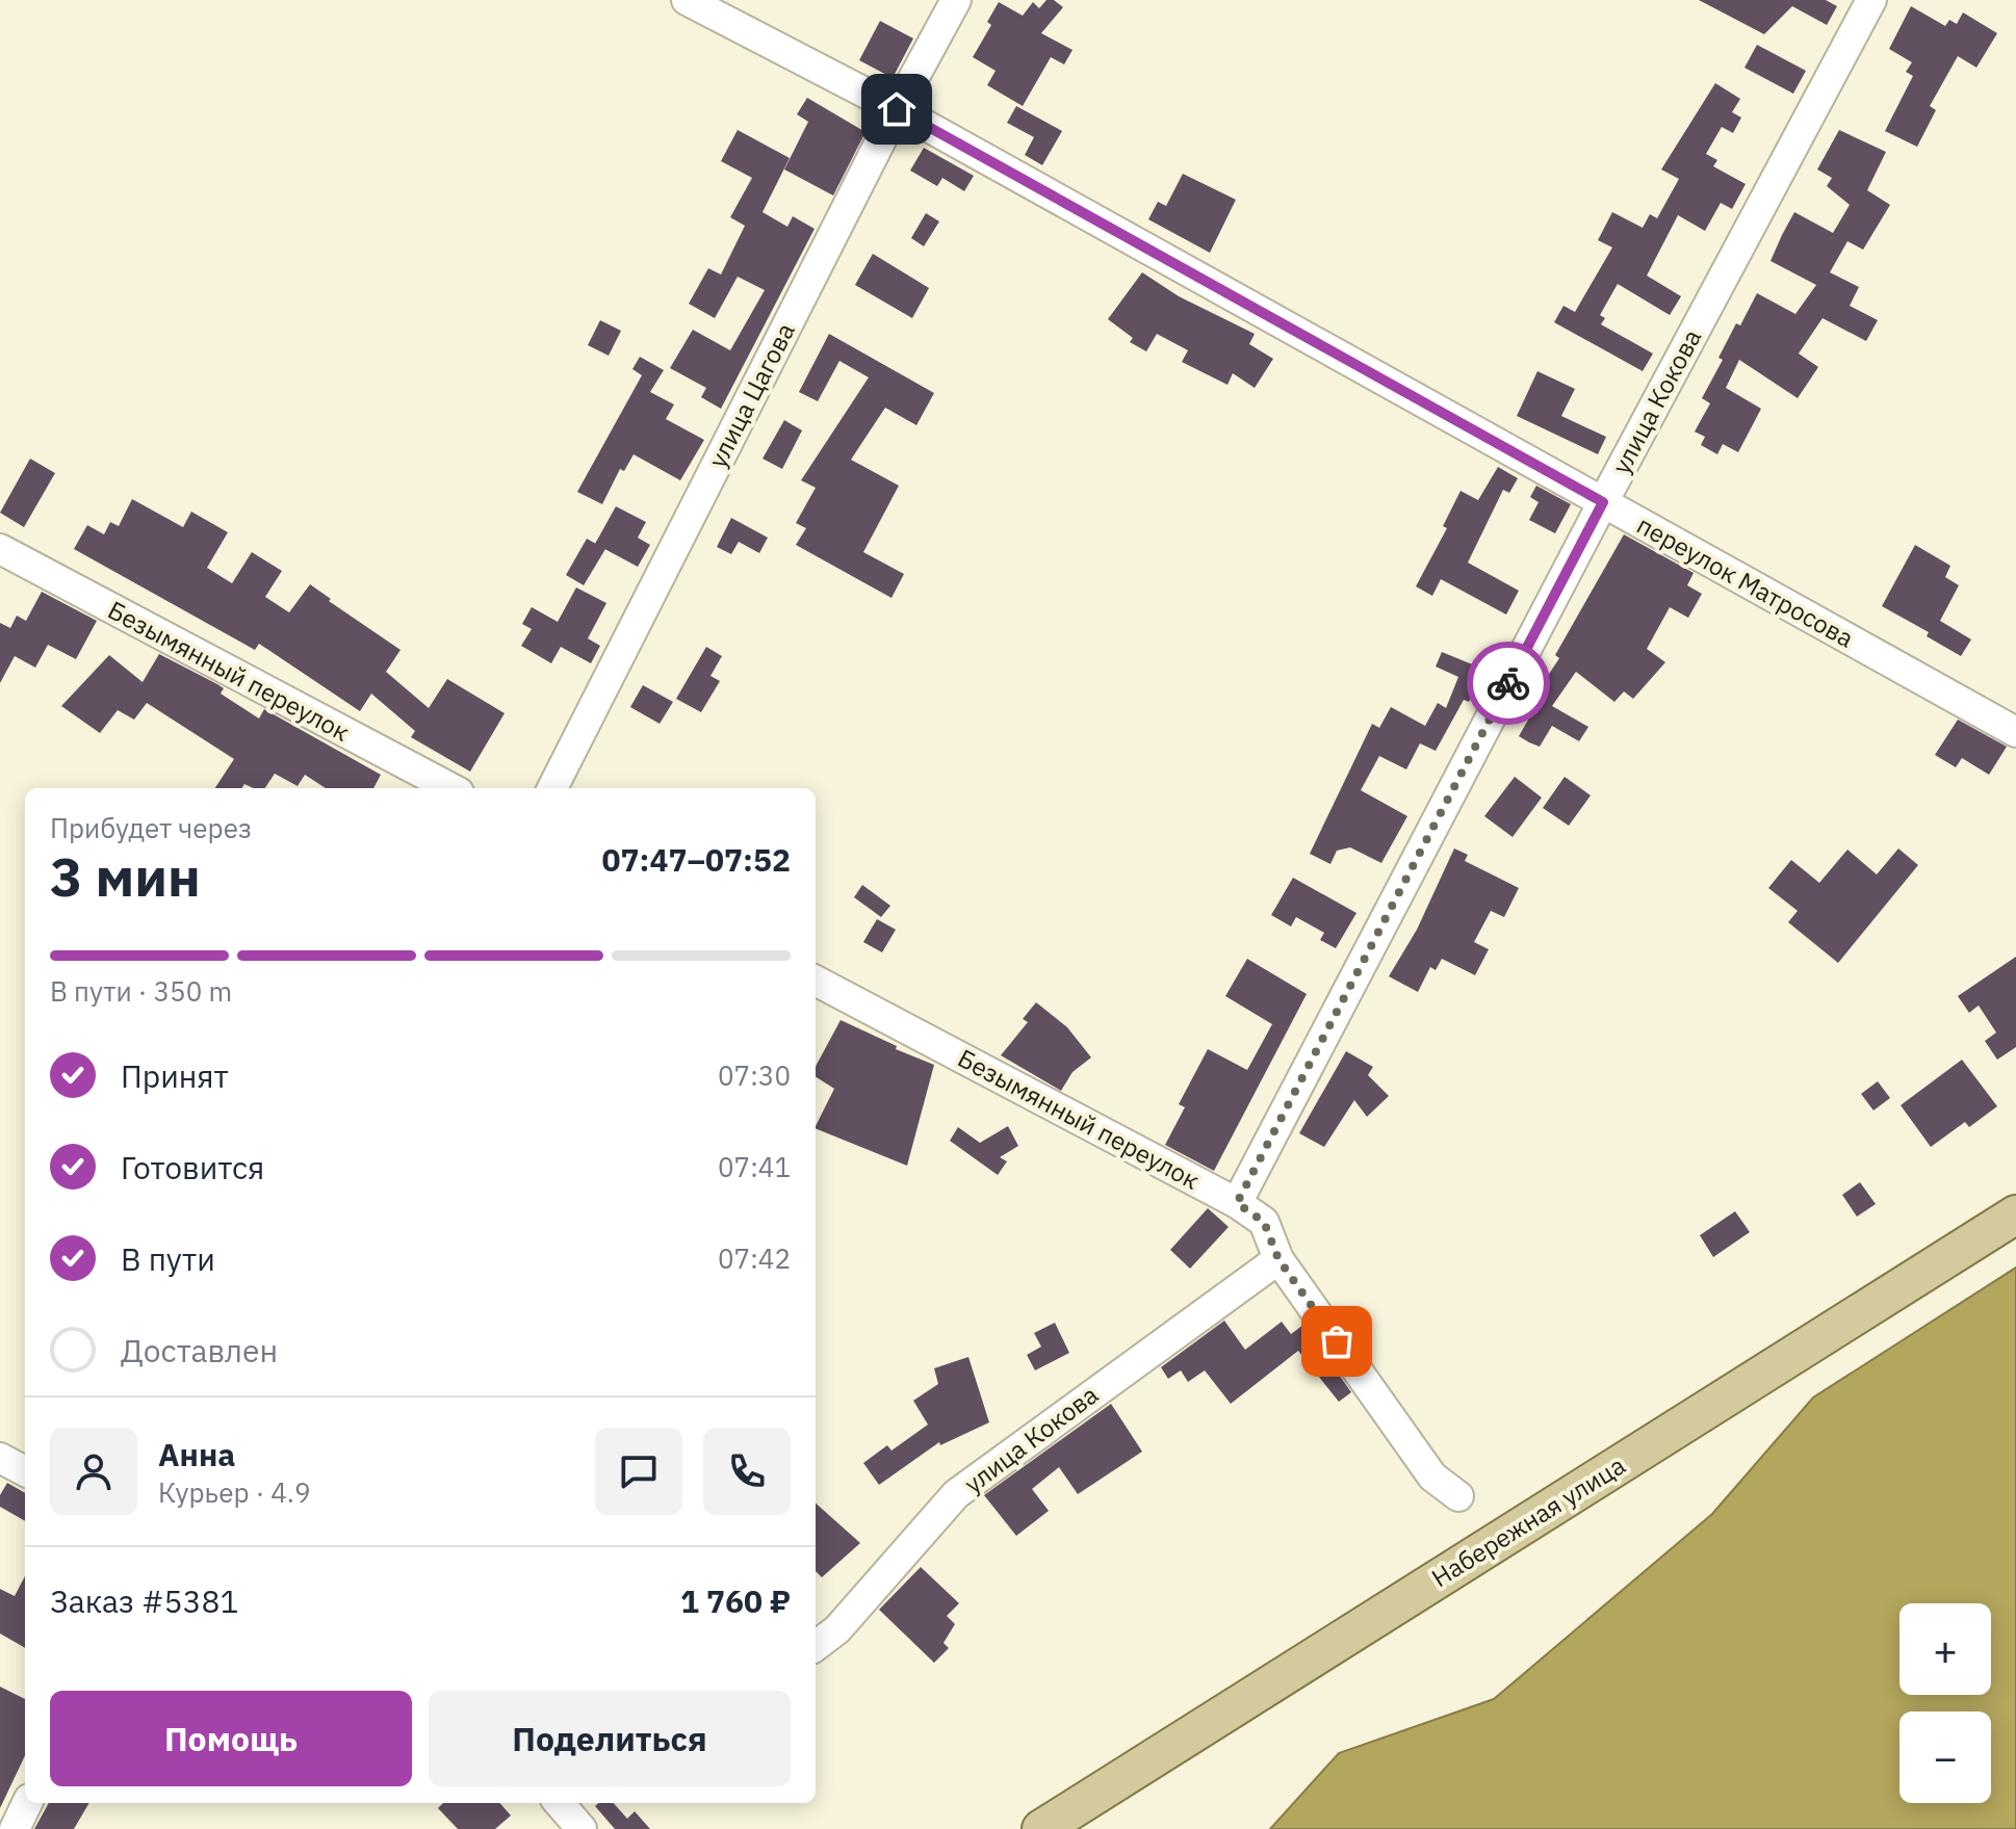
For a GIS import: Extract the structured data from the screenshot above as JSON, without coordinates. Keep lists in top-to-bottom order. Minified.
{"streets":{"main road":["Набережная улица"],"street":["улица Цагова","улица Кокова","переулок Матросова","Безымянный переулок"]},"crossings":[["улица Цагова","переулок Матросова"],["улица Кокова","переулок Матросова"],["улица Кокова","Безымянный переулок"]],"page":{"heading":["3 мин","Прибудет через","07:47–07:52"],"panel":["Анна","Курьер · 4.9","Заказ #5381","1 760 ₽"],"bar":"В пути · 350 m","list":[["Принят","07:30"],["Готовится","07:41"],["В пути","07:42"],"Доставлен"],"map_buttons":["+","−"],"buttons":["Помощь","Поделиться"]}}
